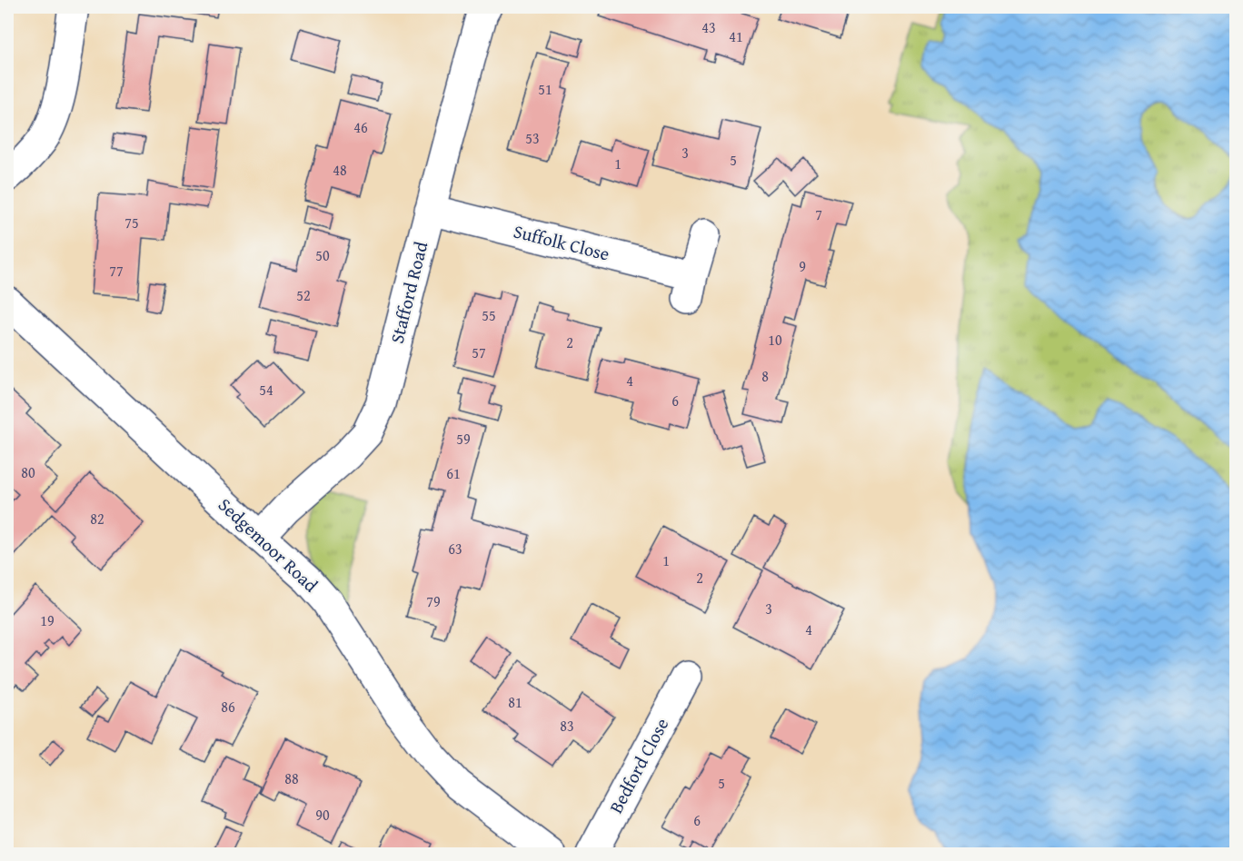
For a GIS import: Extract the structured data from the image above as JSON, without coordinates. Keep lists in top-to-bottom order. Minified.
{"streets":{"street":["Suffolk Close","Stafford Road","Sedgemoor Road","Bedford Close"]},"crossings":[["Suffolk Close","Stafford Road"],["Stafford Road","Sedgemoor Road"]],"house_numbers":["43","41","51","46","53","3","5","1","48","7","75","50","9","77","52","55","10","2","57","8","4","54","6","59","80","61","82","63","1","2","79","3","19","4","81","86","83","88","5","90","6"]}
